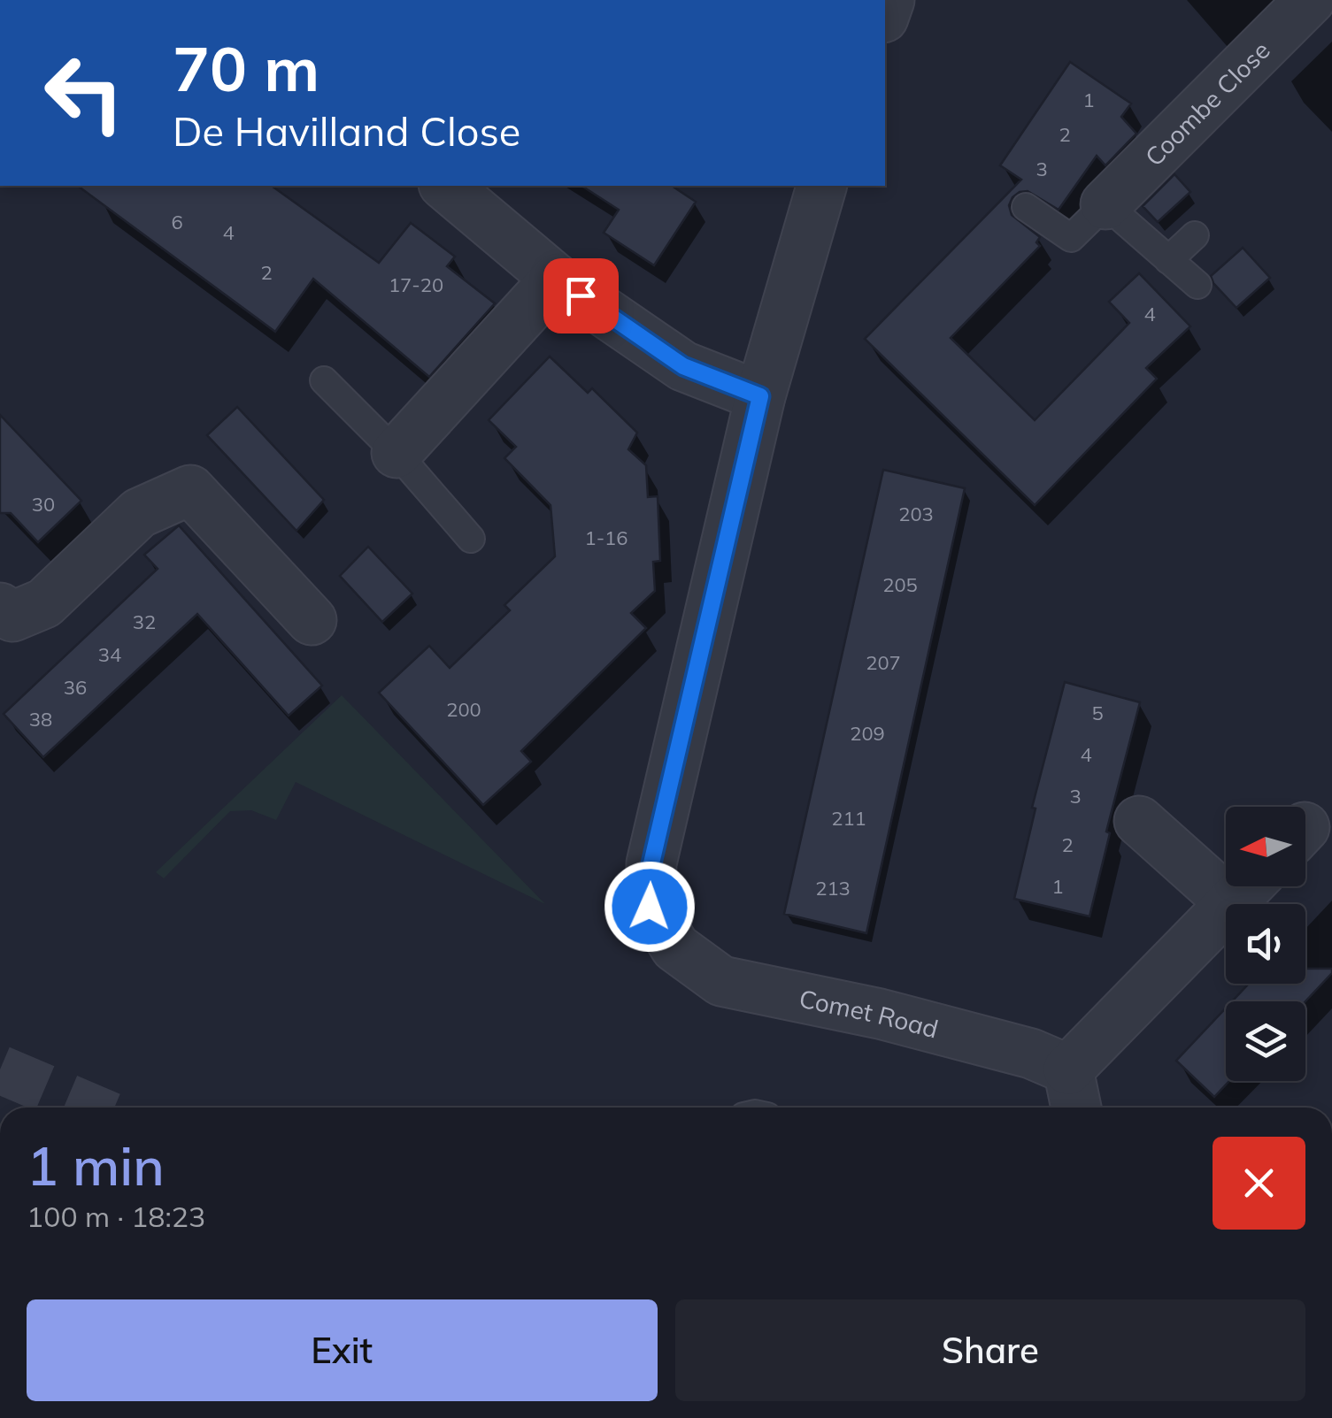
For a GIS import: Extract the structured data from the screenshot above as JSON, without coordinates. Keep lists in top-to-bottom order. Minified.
{"streets":{"street":["Coombe Close","Comet Road"]},"house_numbers":["1","2","3","6","4","2","17-20","4","30","203","1-16","205","32","34","207","36","200","5","38","209","4","3","211","2","1","213"],"north":"left","page":{"turn":["70 m","De Havilland Close"],"heading":["1 min","100 m · 18:23"],"buttons":["Exit","Share"]}}
